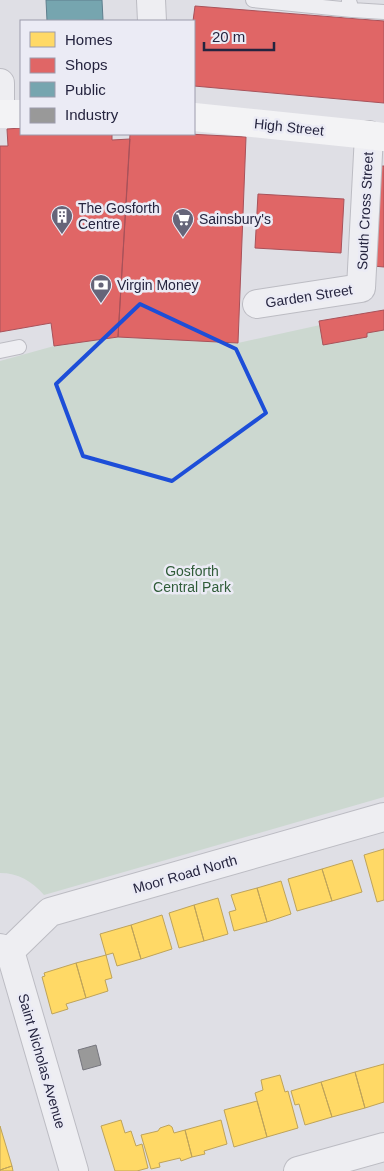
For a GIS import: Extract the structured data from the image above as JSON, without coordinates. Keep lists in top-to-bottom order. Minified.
{"streets":{"main road":["High Street"],"street":["South Cross Street","Garden Street","Moor Road North","Saint Nicholas Avenue"]},"crossings":[["High Street","South Cross Street"],["South Cross Street","Garden Street"],["Moor Road North","Saint Nicholas Avenue"]],"parks":["Gosforth Central Park"],"places":{"building":["The Gosforth Centre"],"supermarket":["Sainsbury's"],"bank":["Virgin Money"]},"legend":["Homes","Shops","Public","Industry"],"scale_bar":"20 m"}
